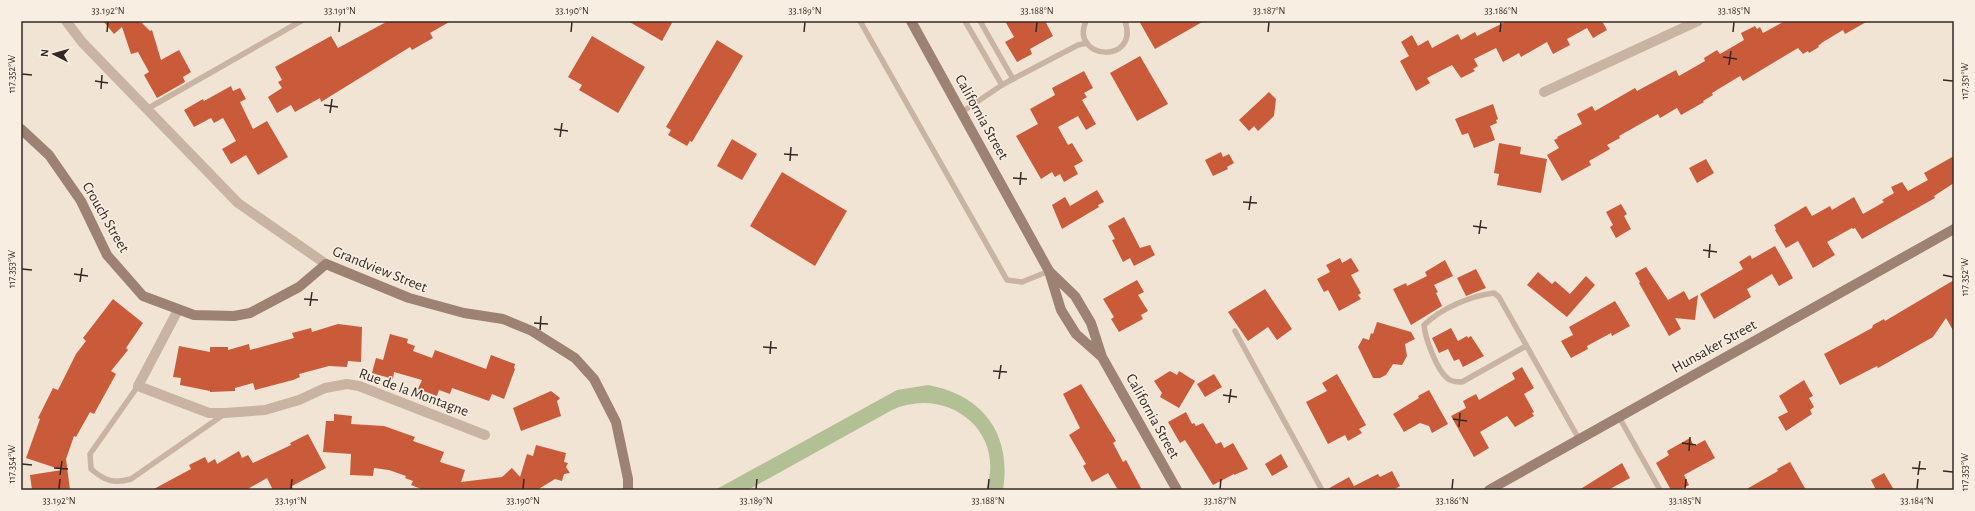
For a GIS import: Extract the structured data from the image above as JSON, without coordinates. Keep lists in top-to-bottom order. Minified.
{"streets":{"main road":["California Street","Crouch Street","Grandview Street","Hunsaker Street"],"street":["Rue de la Montagne"]},"crossings":[["Crouch Street","Grandview Street"]],"north":"left","coordinates":["33.192°N","33.191°N","33.190°N","33.189°N","33.188°N","33.187°N","33.186°N","33.185°N","117.352°W","117.351°W","117.353°W","117.354°W","33.184°N"]}
